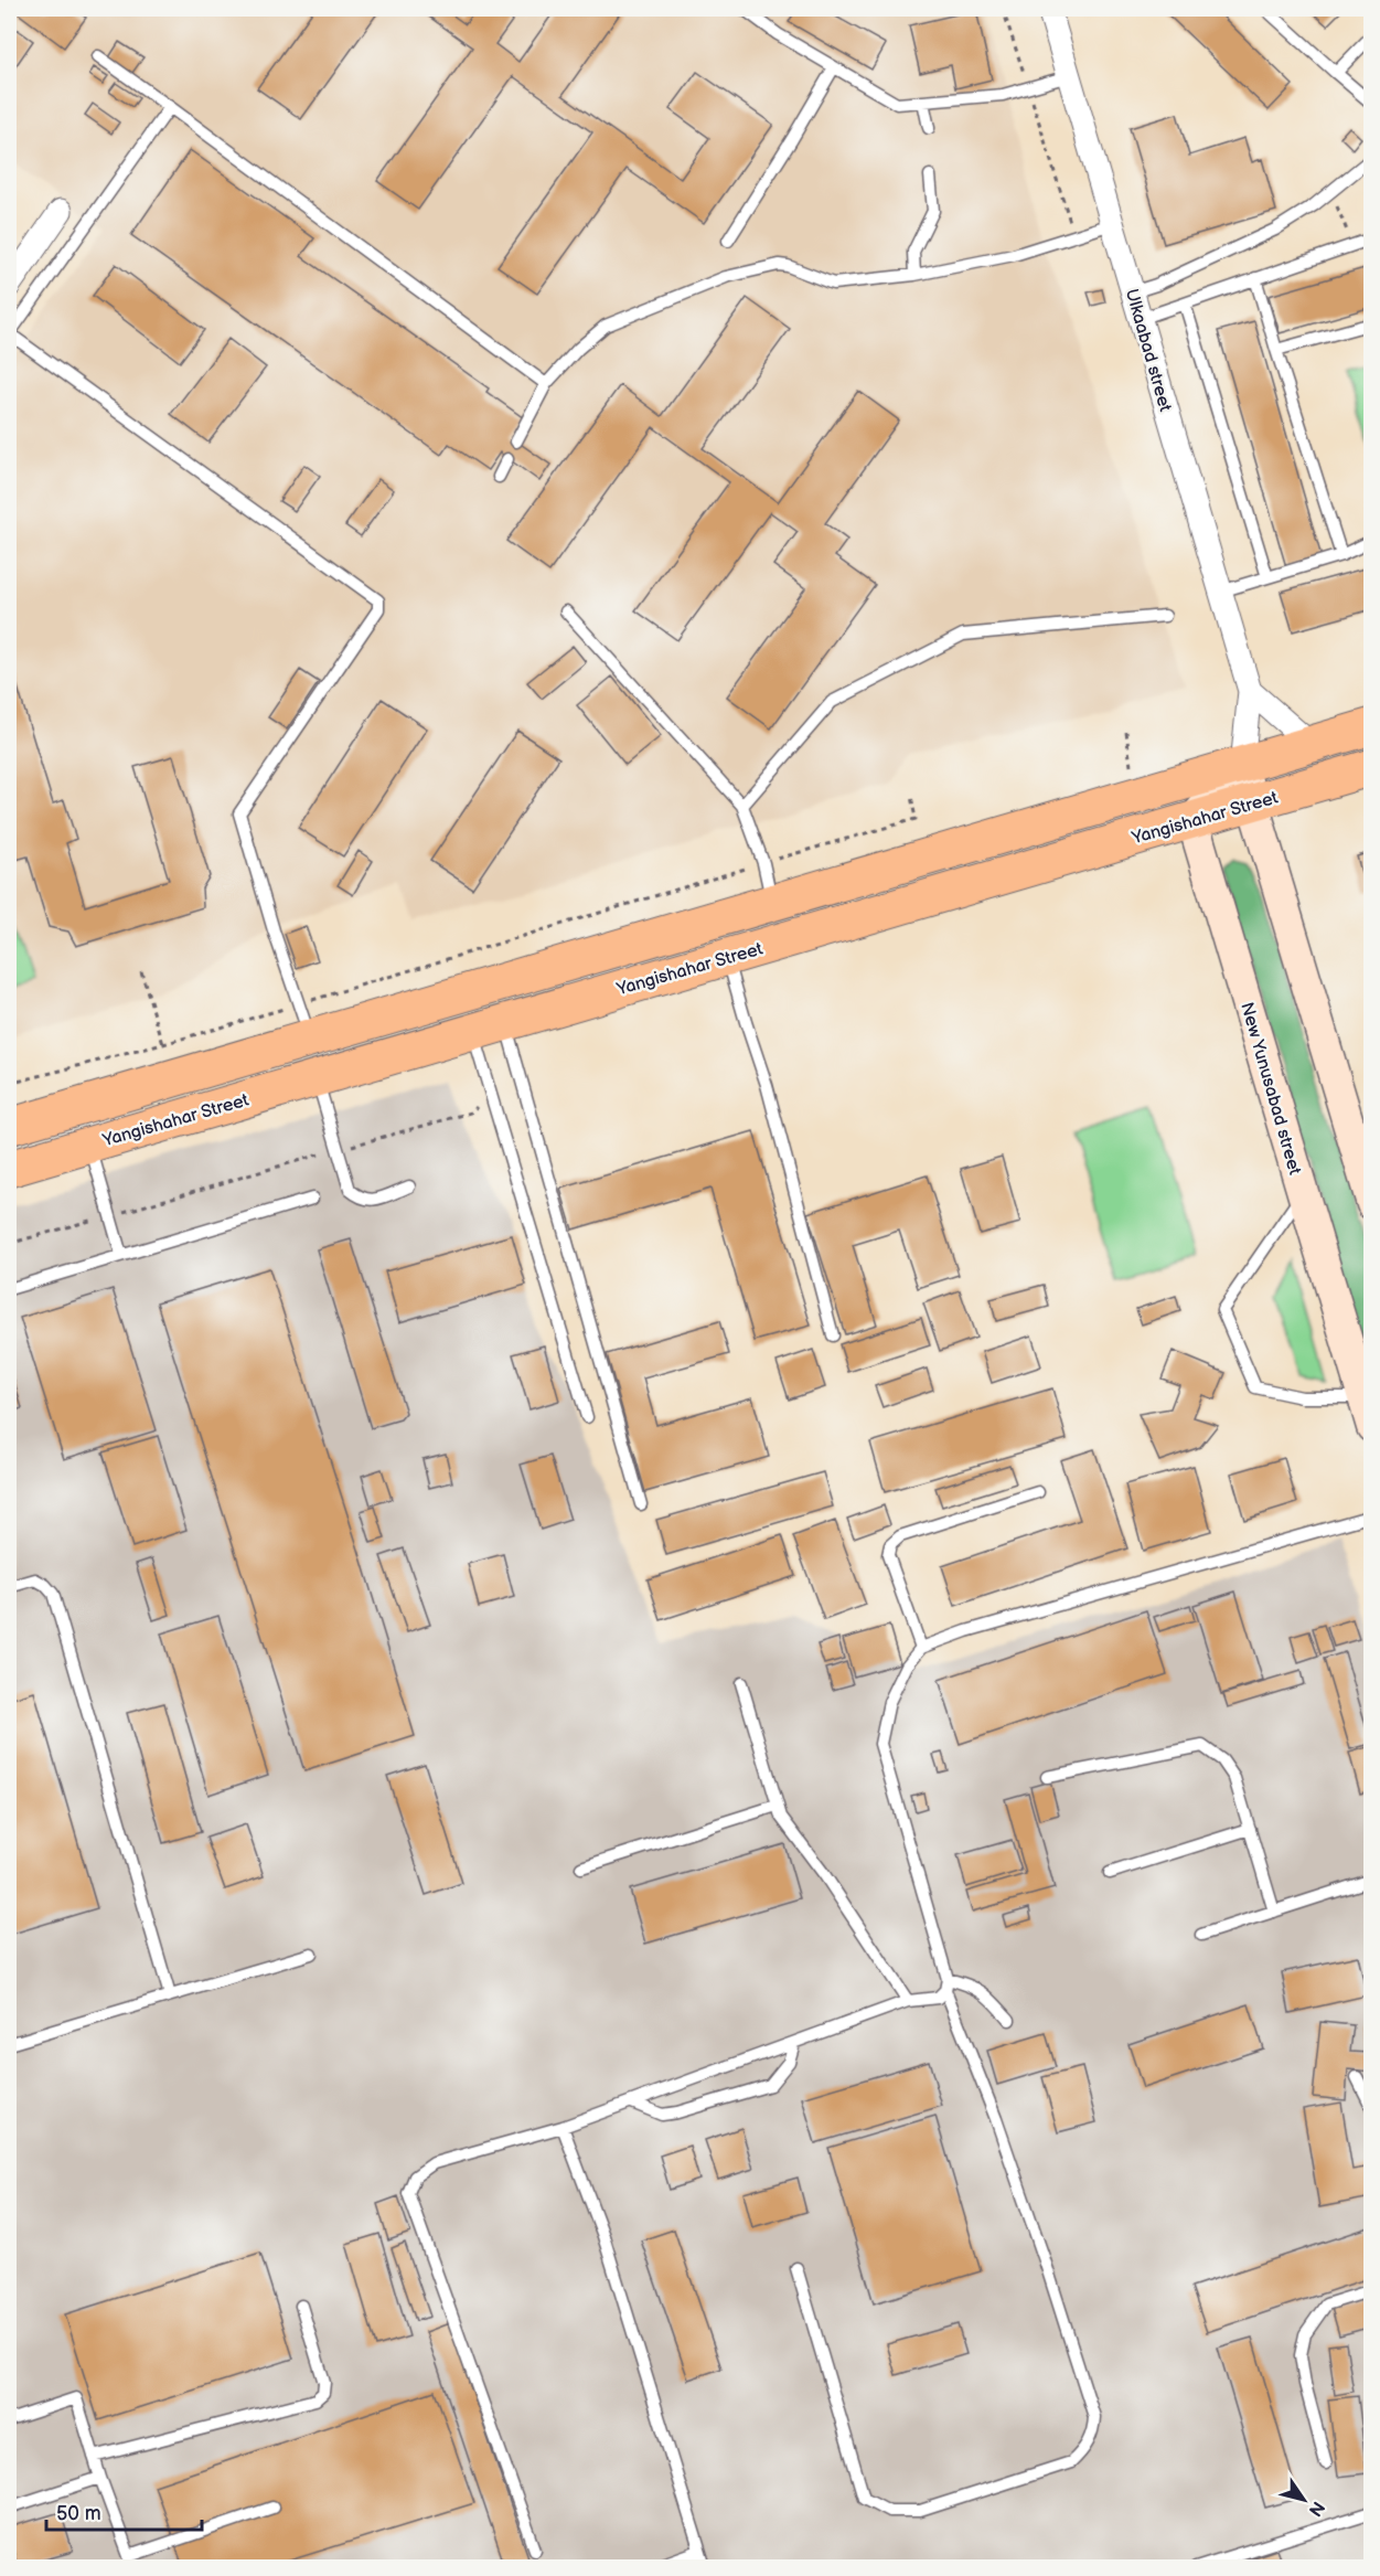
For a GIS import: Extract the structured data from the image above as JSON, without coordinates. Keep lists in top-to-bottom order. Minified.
{"streets":{"main road":["Yangishahar Street","New Yunusabad street"],"street":["Ulkaabad street"]},"crossings":[["Yangishahar Street","New Yunusabad street"]],"scale_bar":"50 m","north":"bottom right"}
